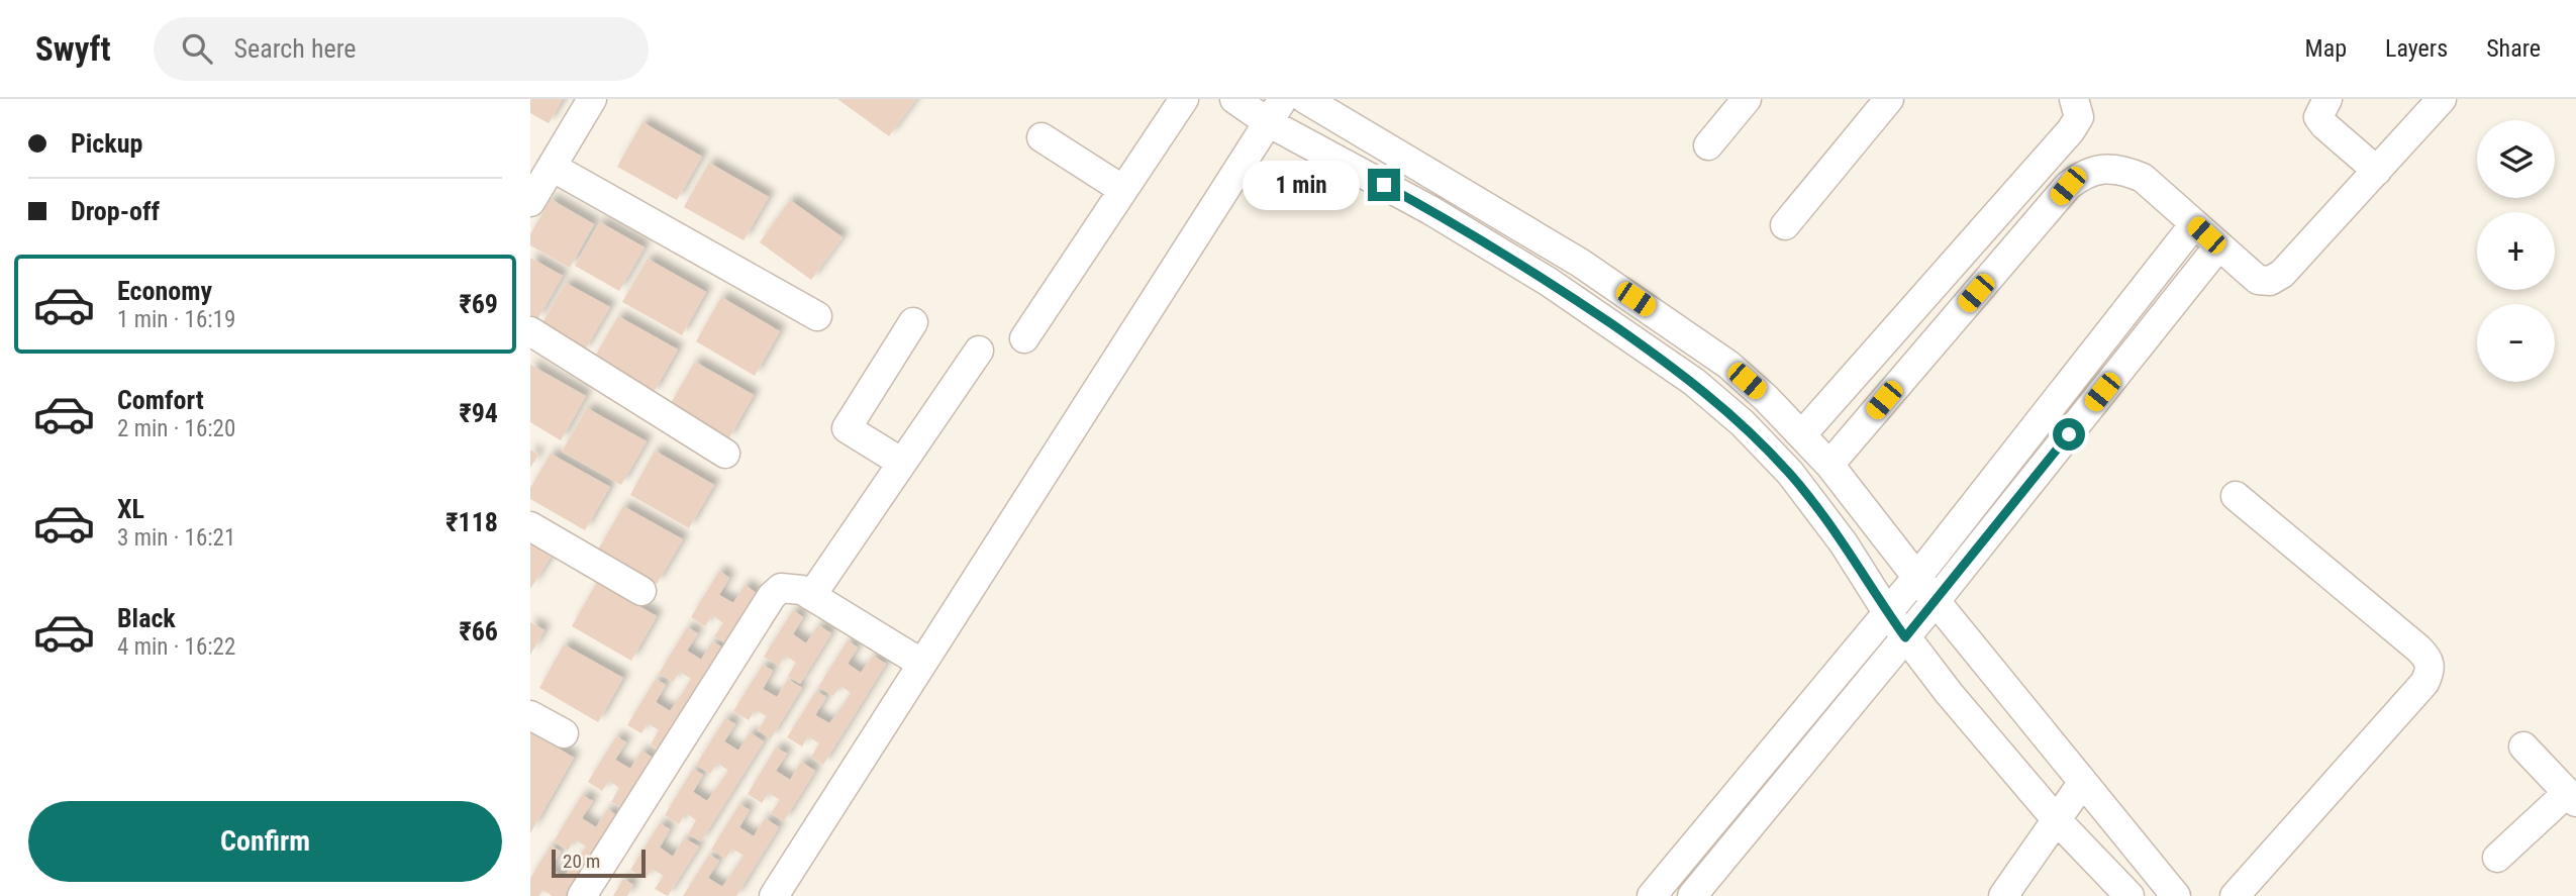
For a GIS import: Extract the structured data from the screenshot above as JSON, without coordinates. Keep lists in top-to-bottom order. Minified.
{"scale_bar":"20 m","page":{"header":"Swyft","search":"Search here","nav":["Map","Layers","Share"],"banner":["Pickup","Drop-off"],"map_buttons":["+","−"],"bubble":"1 min","list":[{"name":"Economy","note":"1 min · 16:19","value":"₹69"},{"name":"Comfort","note":"2 min · 16:20","value":"₹94"},{"name":"XL","note":"3 min · 16:21","value":"₹118"},{"name":"Black","note":"4 min · 16:22","value":"₹66"}],"buttons":"Confirm","scale":"20 m"}}
